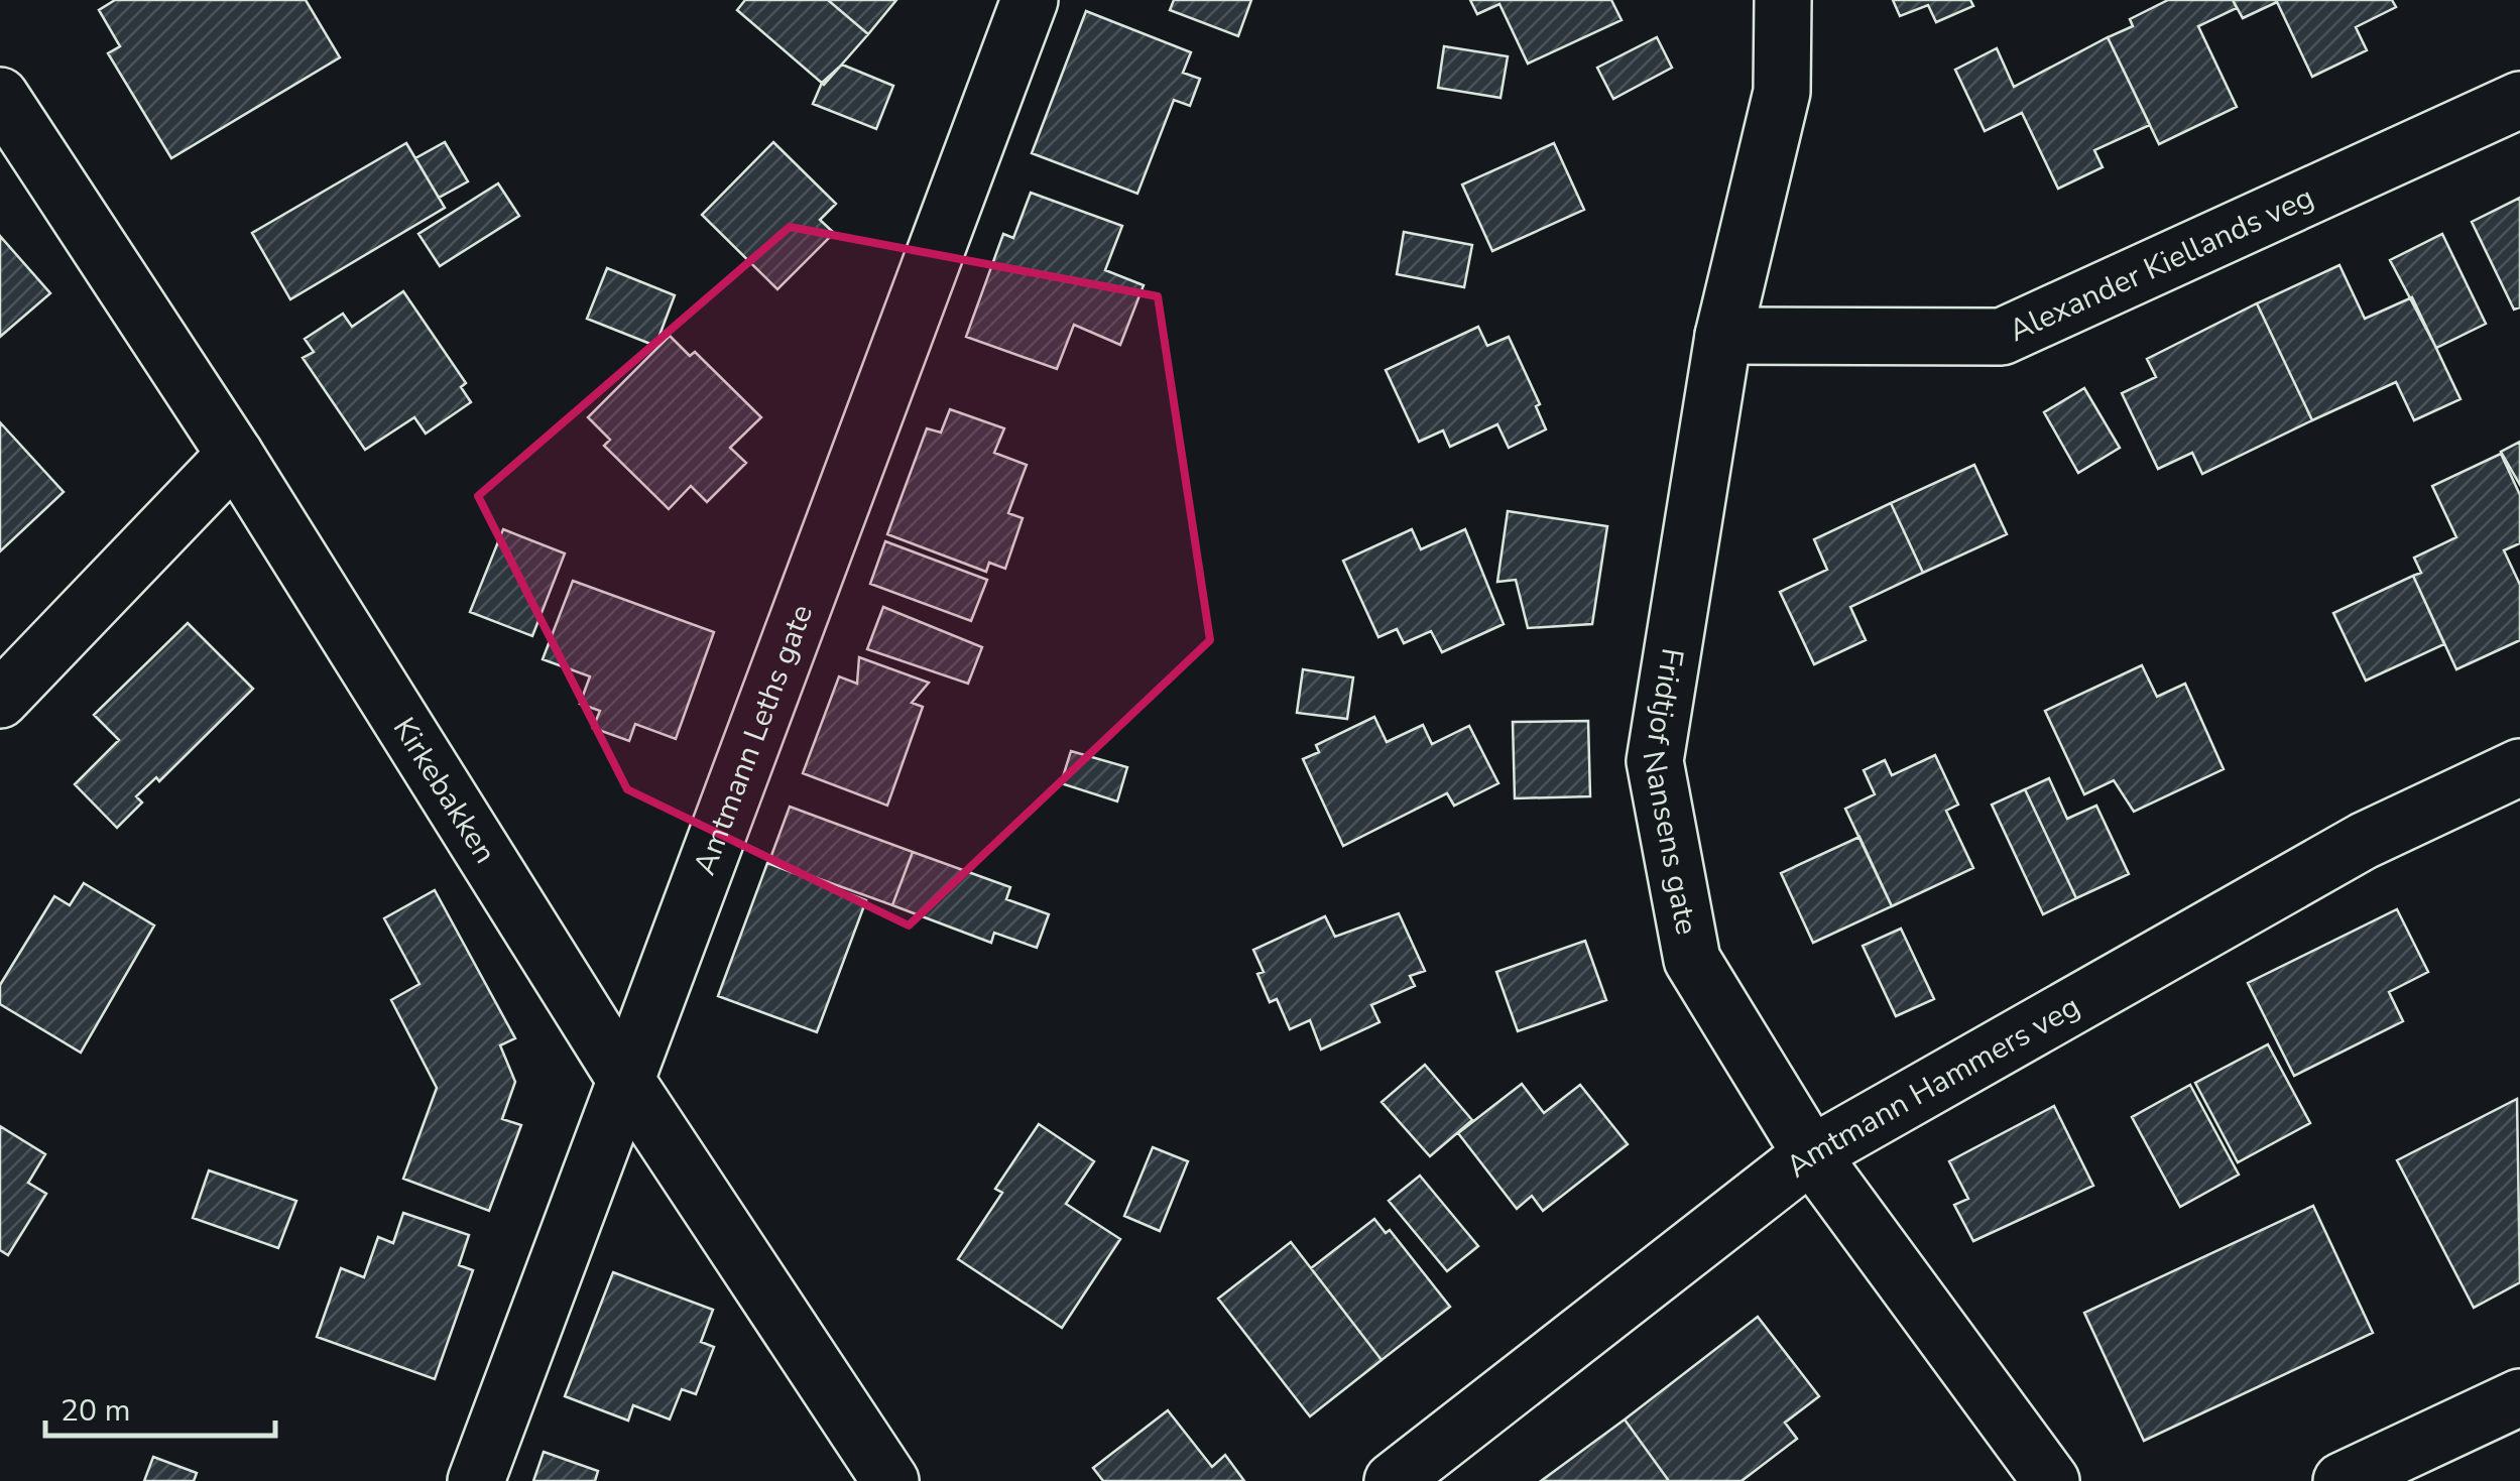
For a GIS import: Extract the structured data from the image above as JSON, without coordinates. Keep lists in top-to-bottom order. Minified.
{"streets":{"street":["Alexander Kiellands veg","Amtmann Leths gate","Kirkebakken","Fridtjof Nansens gate","Amtmann Hammers veg"]},"crossings":[["Alexander Kiellands veg","Fridtjof Nansens gate"],["Amtmann Leths gate","Kirkebakken"],["Fridtjof Nansens gate","Amtmann Hammers veg"]],"scale_bar":"20 m"}
